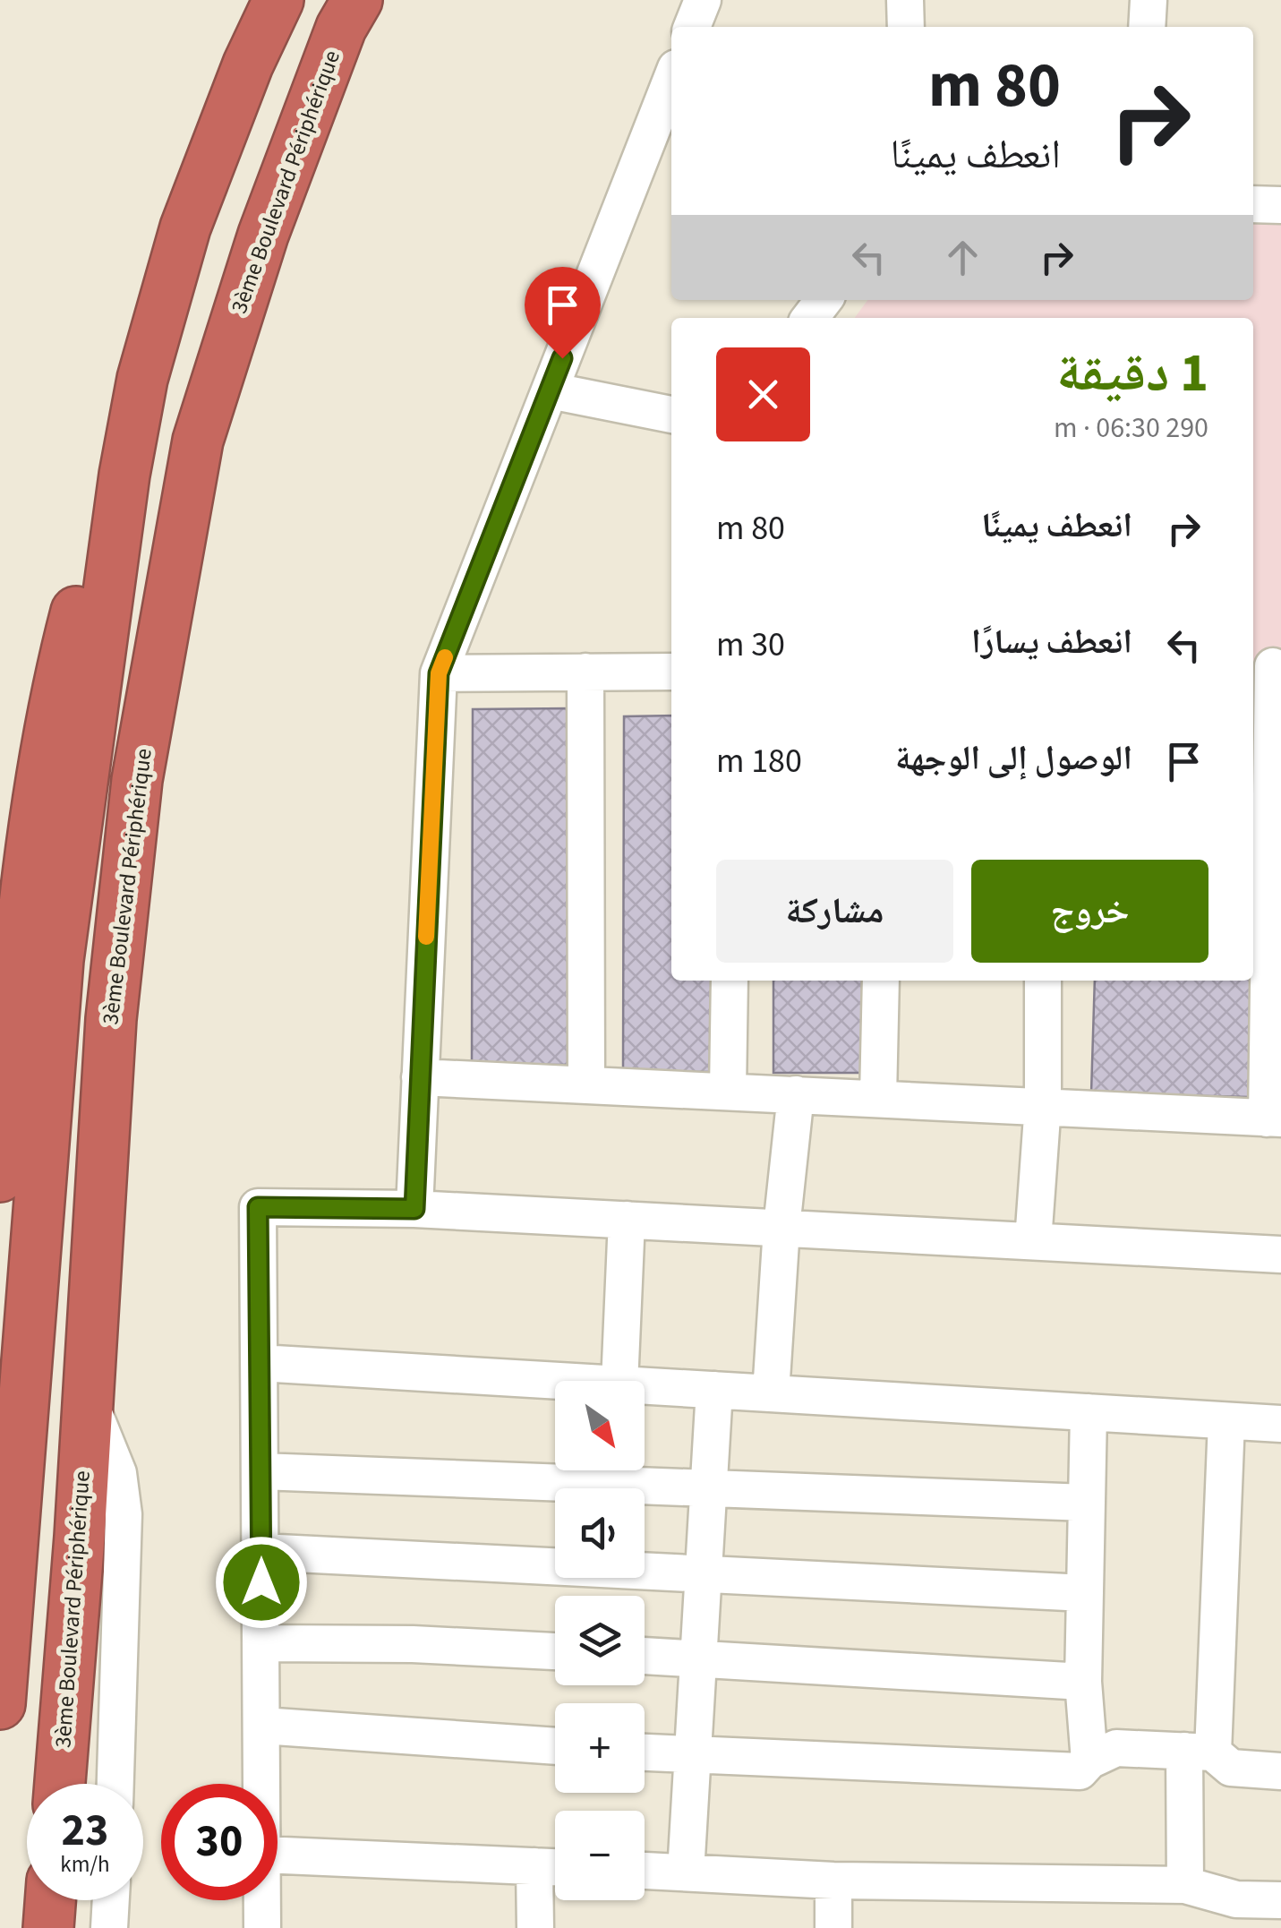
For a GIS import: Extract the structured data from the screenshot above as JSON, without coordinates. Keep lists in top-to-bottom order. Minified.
{"streets":{"highway":["3ème Boulevard Périphérique"]},"north":"bottom right","page":{"turn":["80 m","انعطف يمينًا"],"heading":["1 دقيقة","290 m · 06:30"],"list":[{"name":"انعطف يمينًا","value":"80 m"},{"name":"انعطف يسارًا","value":"30 m"},{"name":"الوصول إلى الوجهة","value":"180 m"}],"buttons":["خروج","مشاركة"],"map_buttons":["+","−"],"speed":"23 km/h","limit":"30"}}
